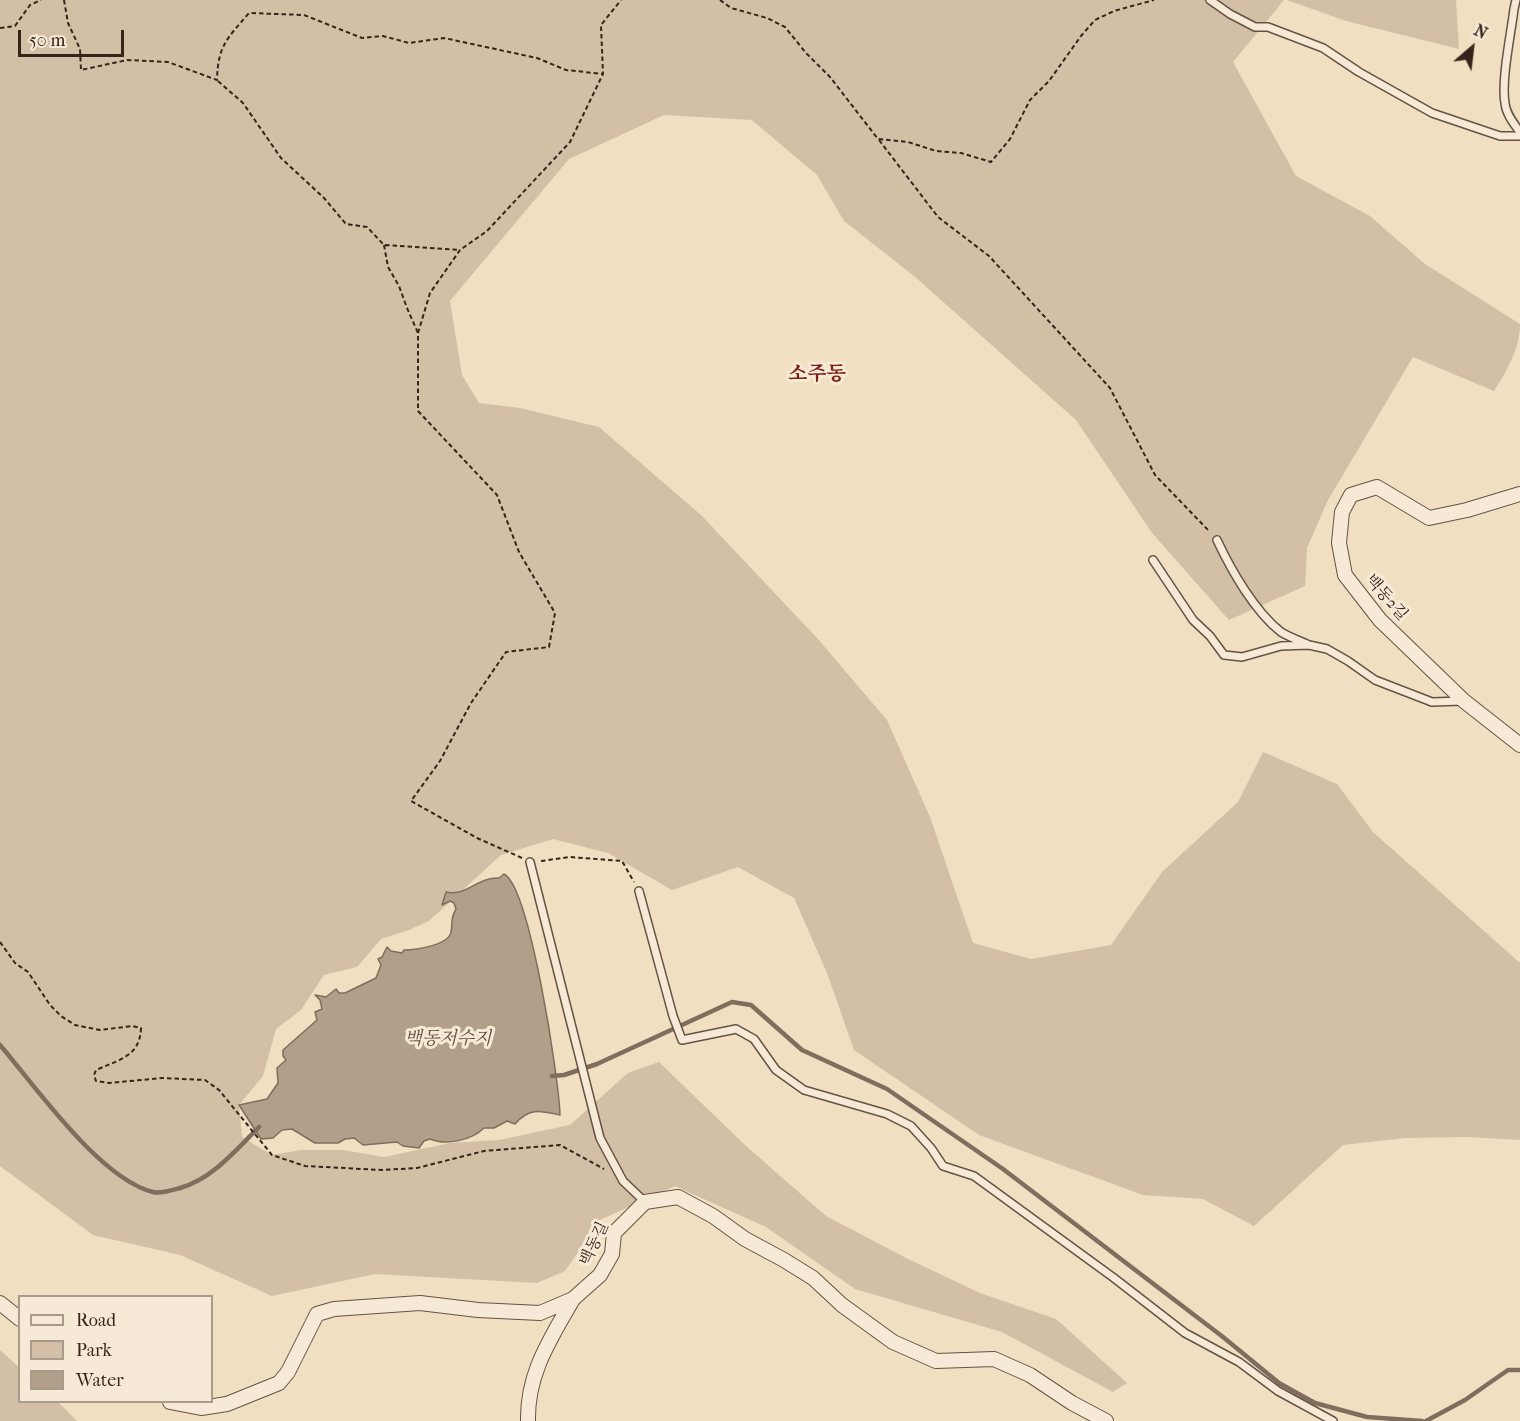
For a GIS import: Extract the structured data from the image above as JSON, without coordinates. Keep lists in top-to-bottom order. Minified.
{"streets":{"street":["백동2길","백동길"]},"districts":["소주동"],"water":["백동저수지"],"legend":["Road","Park","Water"],"scale_bar":"50 m","north":"top right"}
